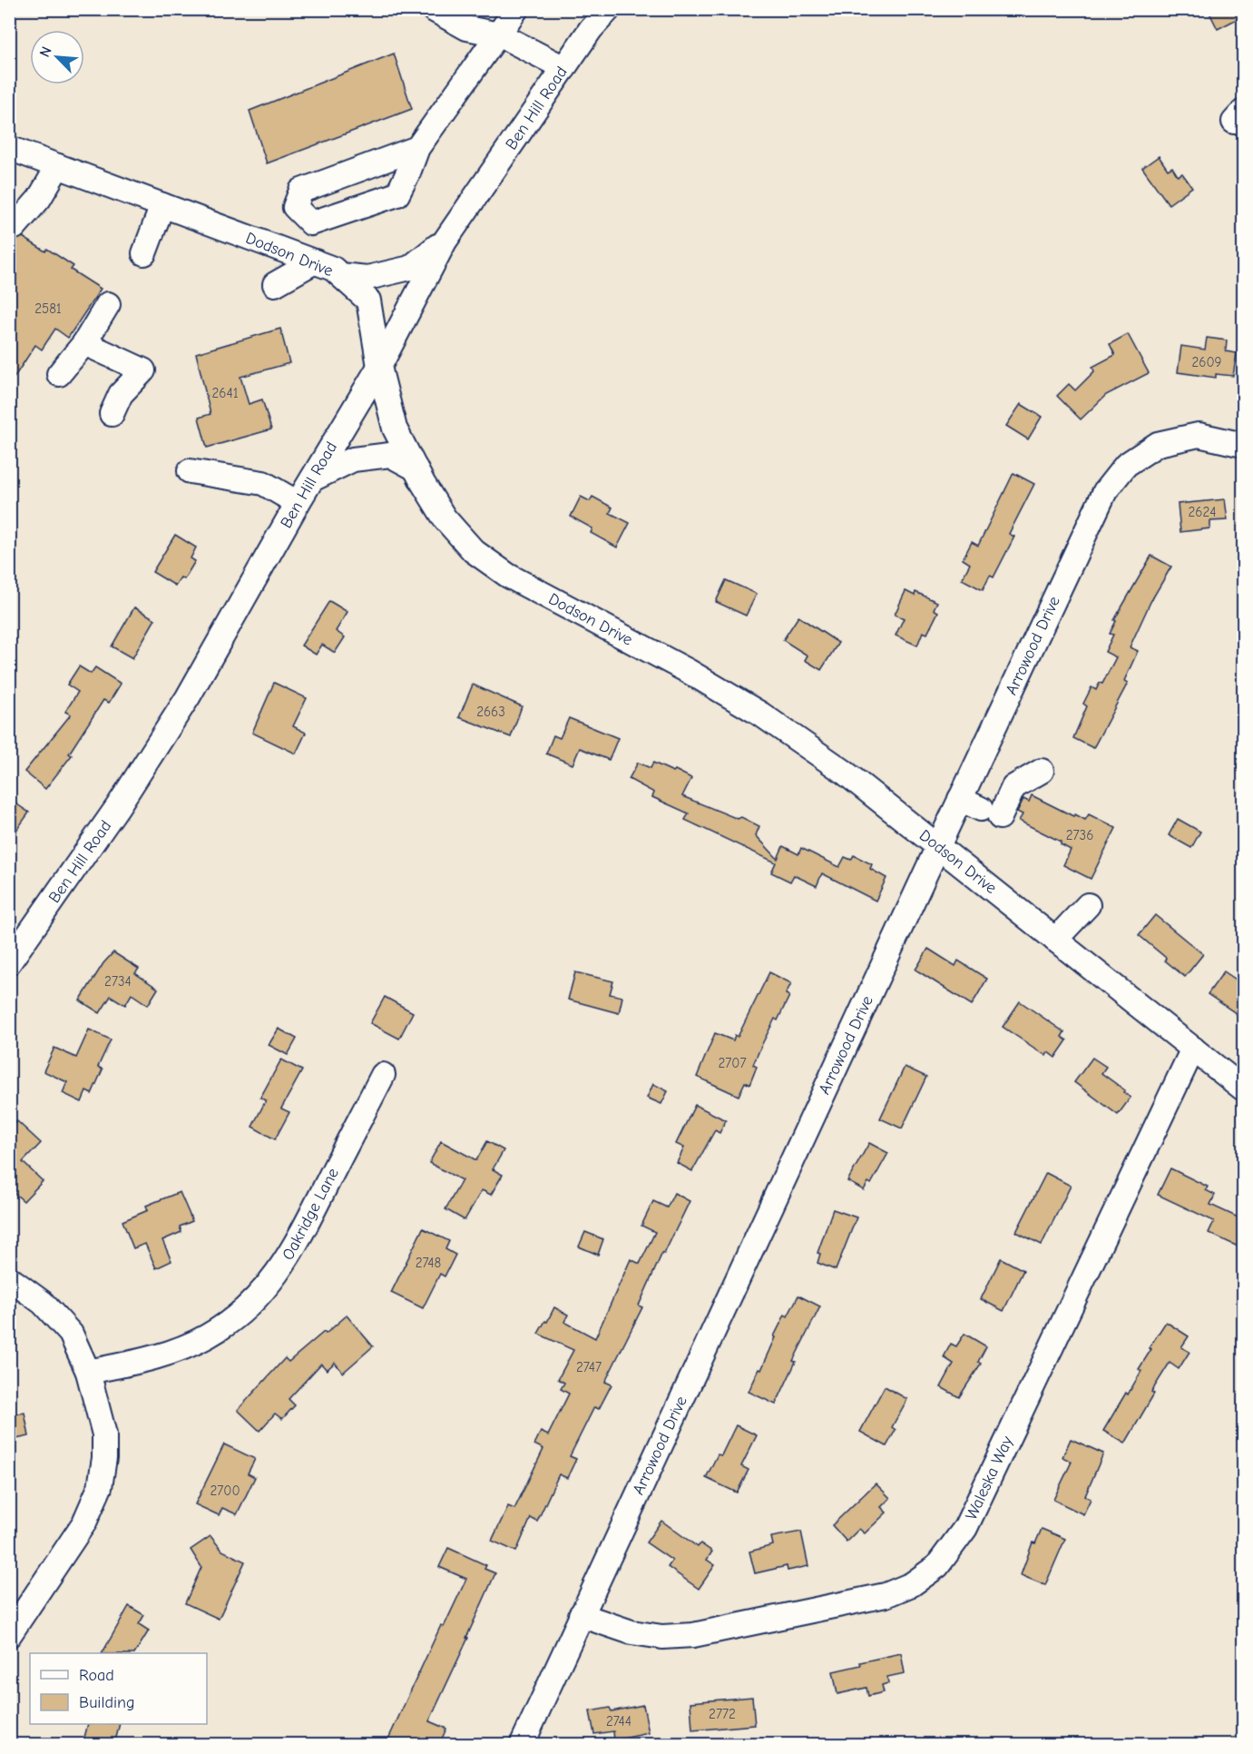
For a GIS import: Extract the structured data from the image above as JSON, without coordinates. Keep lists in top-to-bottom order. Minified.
{"streets":{"street":["Ben Hill Road","Dodson Drive","Arrowood Drive","Oakridge Lane","Waleska Way"]},"crossings":[["Ben Hill Road","Dodson Drive"],["Dodson Drive","Arrowood Drive"],["Dodson Drive","Waleska Way"],["Arrowood Drive","Waleska Way"]],"house_numbers":["2581","2609","2641","2624","2663","2736","2734","2707","2748","2747","2700","2772","2744"],"legend":["Road","Building"],"north":"top left"}
